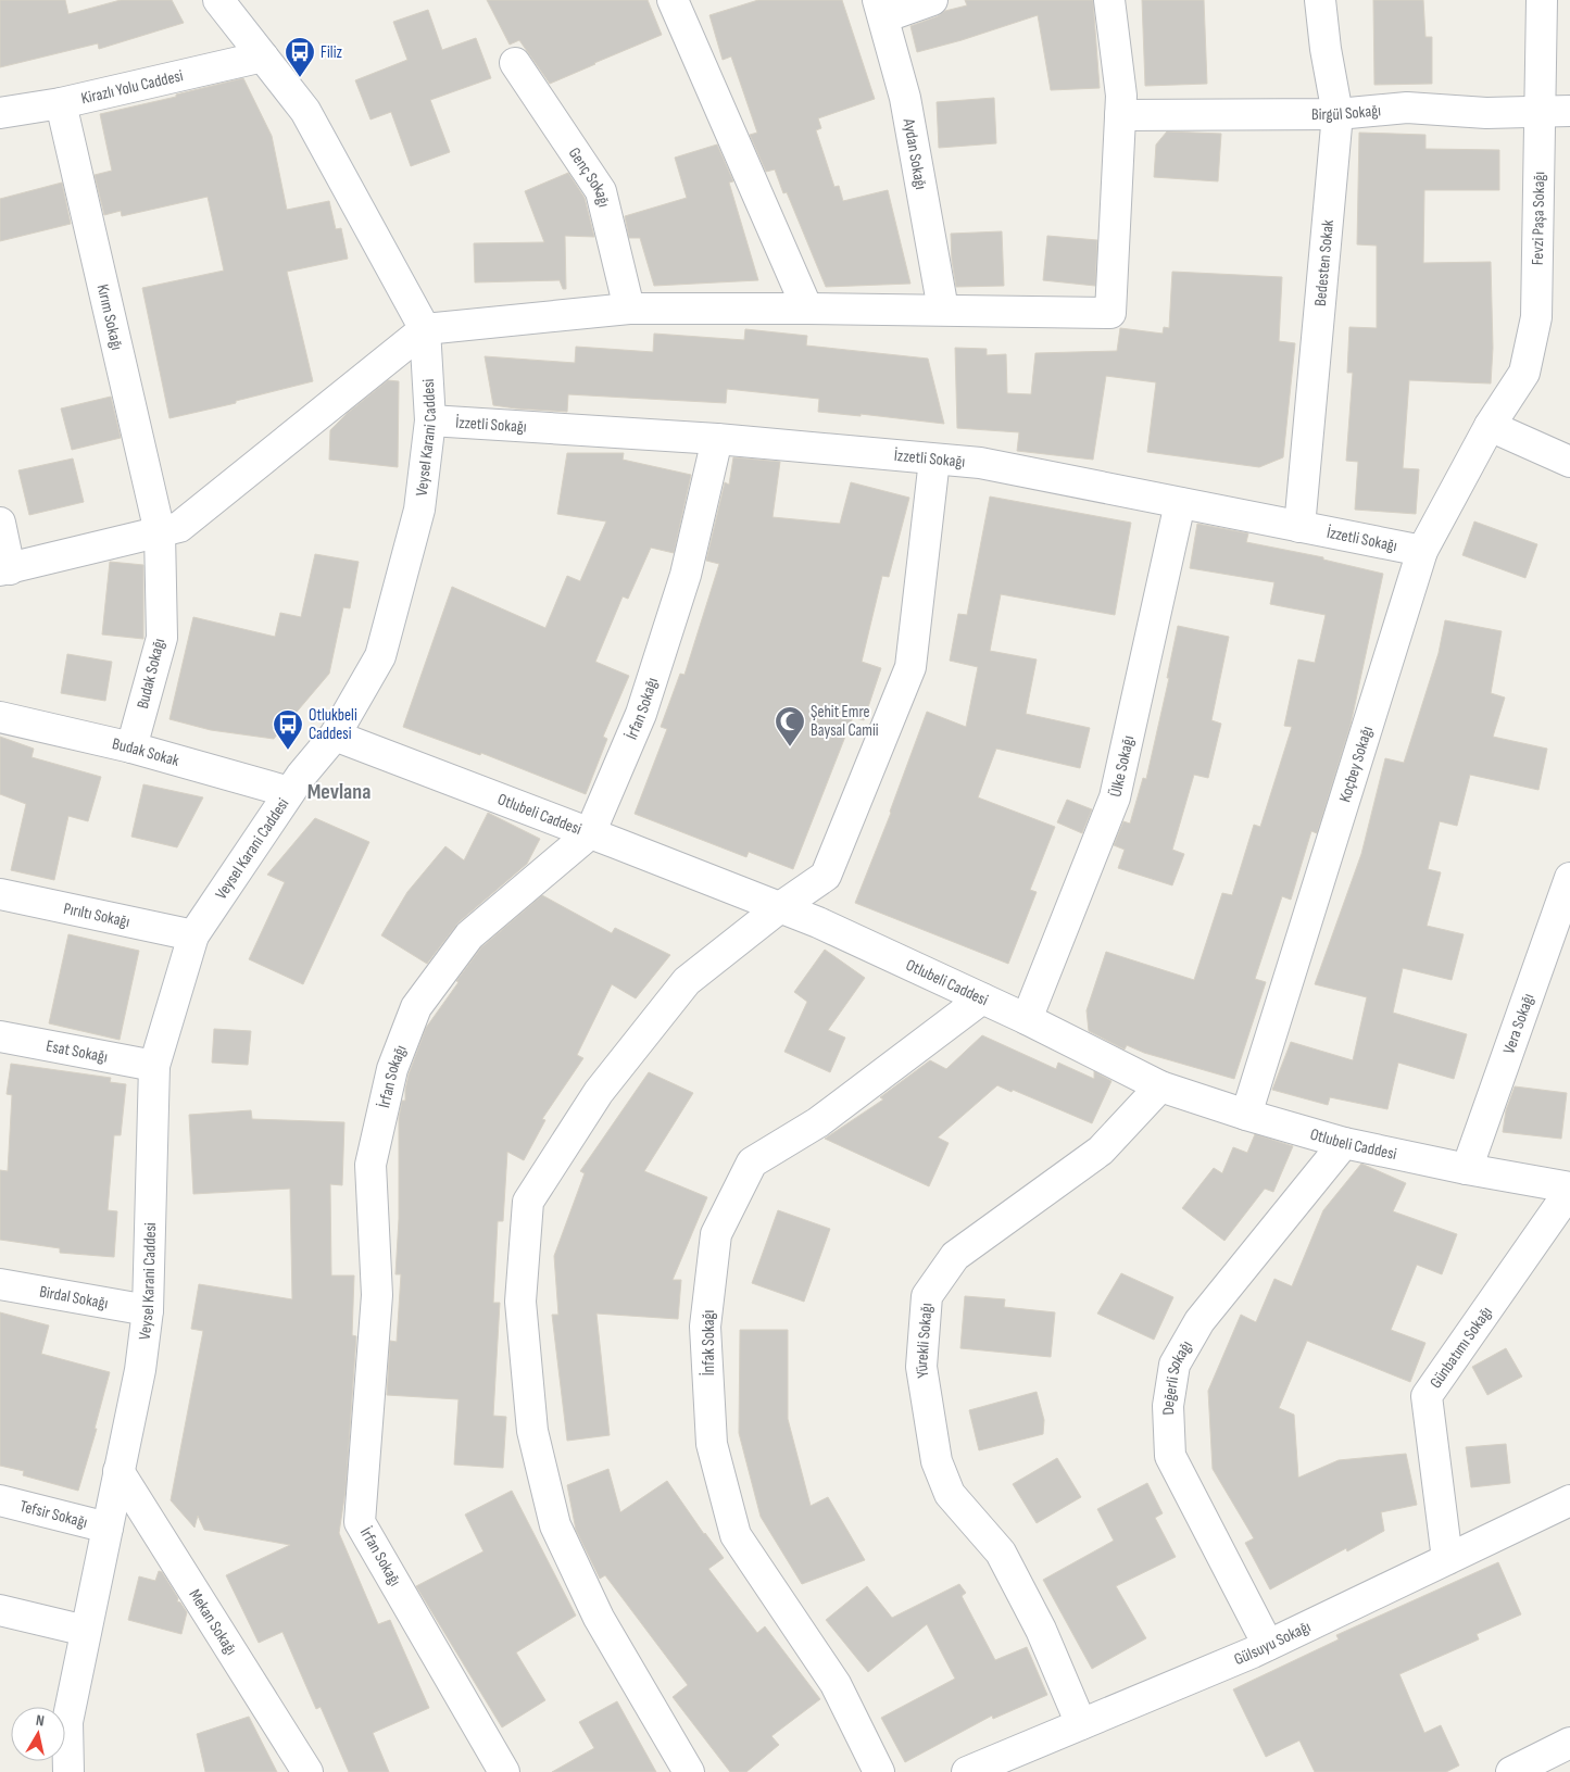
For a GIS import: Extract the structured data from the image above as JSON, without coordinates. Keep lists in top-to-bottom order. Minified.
{"streets":{"street":["Kirazlı Yolu Caddesi","Birgül Sokağı","Aydan Sokağı","Genç Sokağı","Fevzi Paşa Sokağı","Bedesten Sokak","Kırım Sokağı","İzzetli Sokağı","Veysel Karani Caddesi","Budak Sokağı","İrfan Sokağı","Budak Sokak","Koçbey Sokağı","Ülke Sokağı","Otlubeli Caddesi","Pırıltı Sokağı","Vera Sokağı","Esat Sokağı","Birdal Sokağı","Yürekli Sokağı","İnfak Sokağı","Günbatımı Sokağı","Değerli Sokağı","Tefsir Sokağı","Mekan Sokağı","Gülsuyu Sokağı"]},"crossings":[["Kirazlı Yolu Caddesi","Kırım Sokağı"],["Kirazlı Yolu Caddesi","Veysel Karani Caddesi"],["Birgül Sokağı","Fevzi Paşa Sokağı"],["Birgül Sokağı","Bedesten Sokak"],["Fevzi Paşa Sokağı","Koçbey Sokağı"],["Bedesten Sokak","İzzetli Sokağı"],["Kırım Sokağı","Budak Sokağı"],["İzzetli Sokağı","Veysel Karani Caddesi"],["İzzetli Sokağı","İrfan Sokağı"],["İzzetli Sokağı","Koçbey Sokağı"],["İzzetli Sokağı","Ülke Sokağı"],["Veysel Karani Caddesi","Budak Sokak"],["Veysel Karani Caddesi","Otlubeli Caddesi"],["Veysel Karani Caddesi","Pırıltı Sokağı"],["Veysel Karani Caddesi","Esat Sokağı"],["Veysel Karani Caddesi","Birdal Sokağı"],["Veysel Karani Caddesi","Tefsir Sokağı"],["Veysel Karani Caddesi","Mekan Sokağı"],["Budak Sokağı","Budak Sokak"],["İrfan Sokağı","Otlubeli Caddesi"],["Koçbey Sokağı","Otlubeli Caddesi"],["Ülke Sokağı","Otlubeli Caddesi"],["Otlubeli Caddesi","Vera Sokağı"],["Otlubeli Caddesi","Yürekli Sokağı"],["Otlubeli Caddesi","İnfak Sokağı"],["Otlubeli Caddesi","Günbatımı Sokağı"],["Otlubeli Caddesi","Değerli Sokağı"],["Yürekli Sokağı","Gülsuyu Sokağı"],["Günbatımı Sokağı","Gülsuyu Sokağı"],["Değerli Sokağı","Gülsuyu Sokağı"]],"districts":["Mevlana"],"places":{"bus stop":["Filiz","Otlukbeli Caddesi"],"mosque":["Şehit Emre Baysal Camii"]},"north":"top"}
